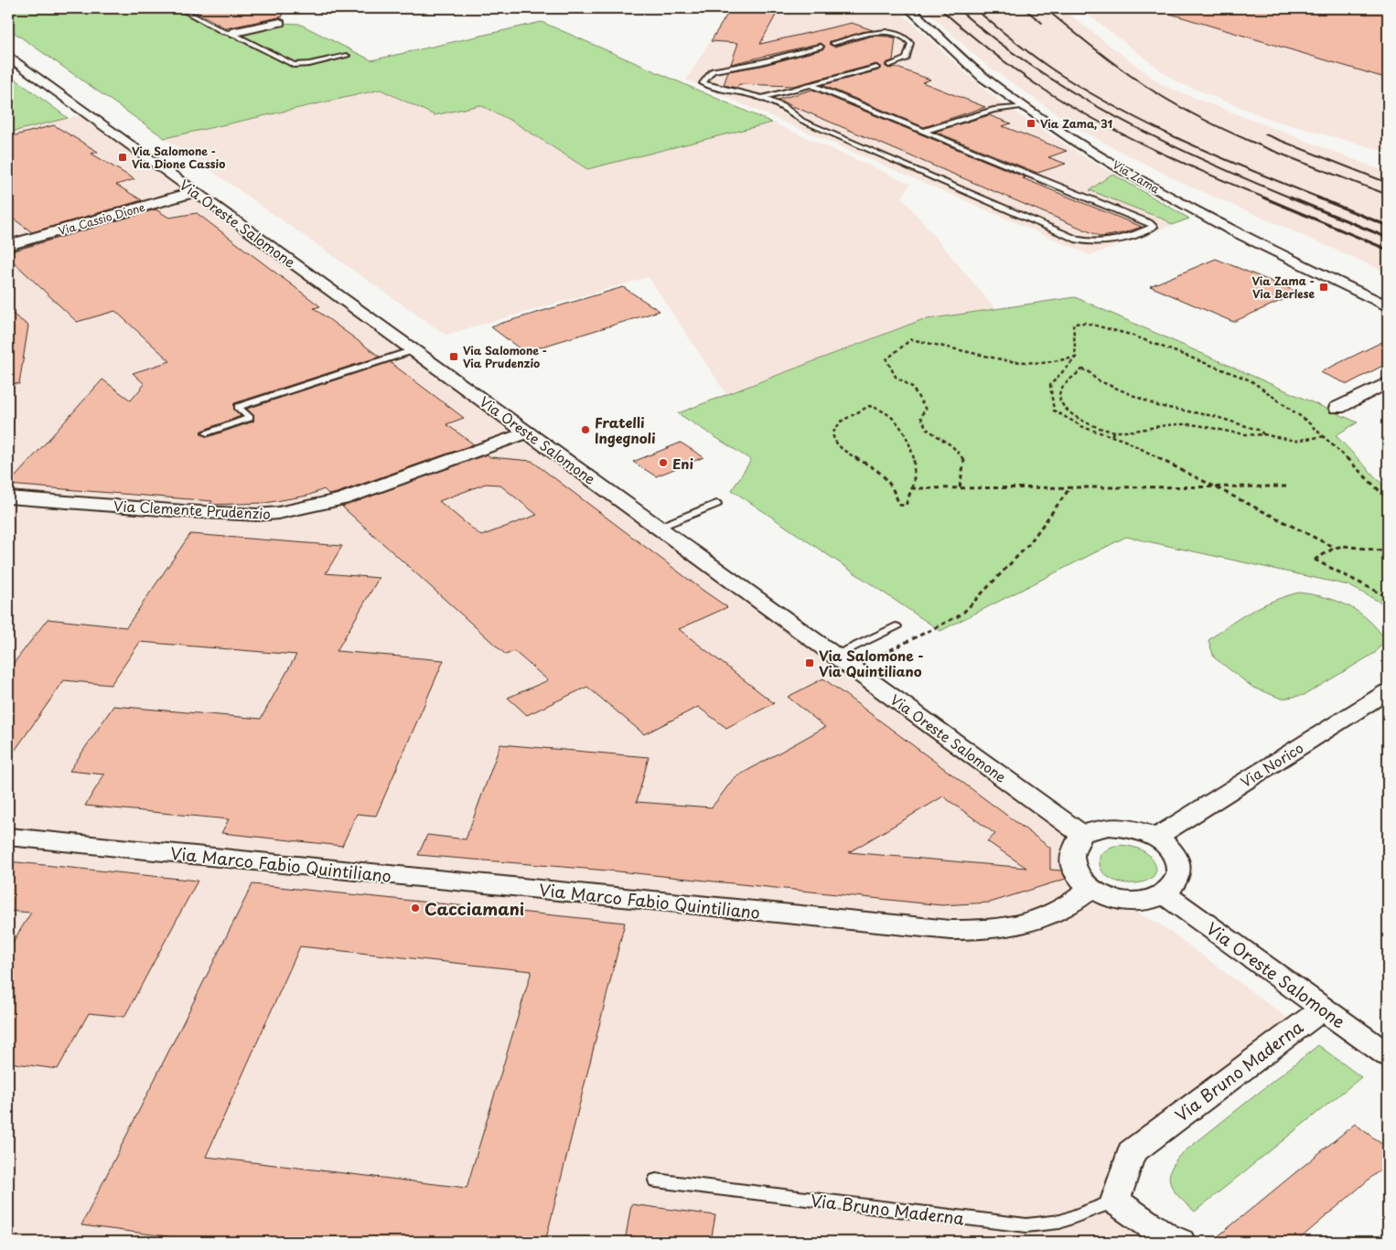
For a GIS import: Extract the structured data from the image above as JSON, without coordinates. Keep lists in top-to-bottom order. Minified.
{"streets":{"street":["Via Zama","Via Cassio Dione","Via Oreste Salomone","Via Clemente Prudenzio","Via Norico","Via Marco Fabio Quintiliano","Via Bruno Maderna"]},"crossings":[["Via Cassio Dione","Via Oreste Salomone"],["Via Oreste Salomone","Via Clemente Prudenzio"],["Via Oreste Salomone","Via Norico"],["Via Oreste Salomone","Via Marco Fabio Quintiliano"],["Via Oreste Salomone","Via Bruno Maderna"],["Via Norico","Via Marco Fabio Quintiliano"]],"places":{"transit":["Via Zama, 31","Via Salomone - Via Dione Cassio","Via Zama - Via Berlese","Via Salomone - Via Prudenzio","Via Salomone - Via Quintiliano"],"other":["Fratelli Ingegnoli","Eni","Cacciamani"]}}
